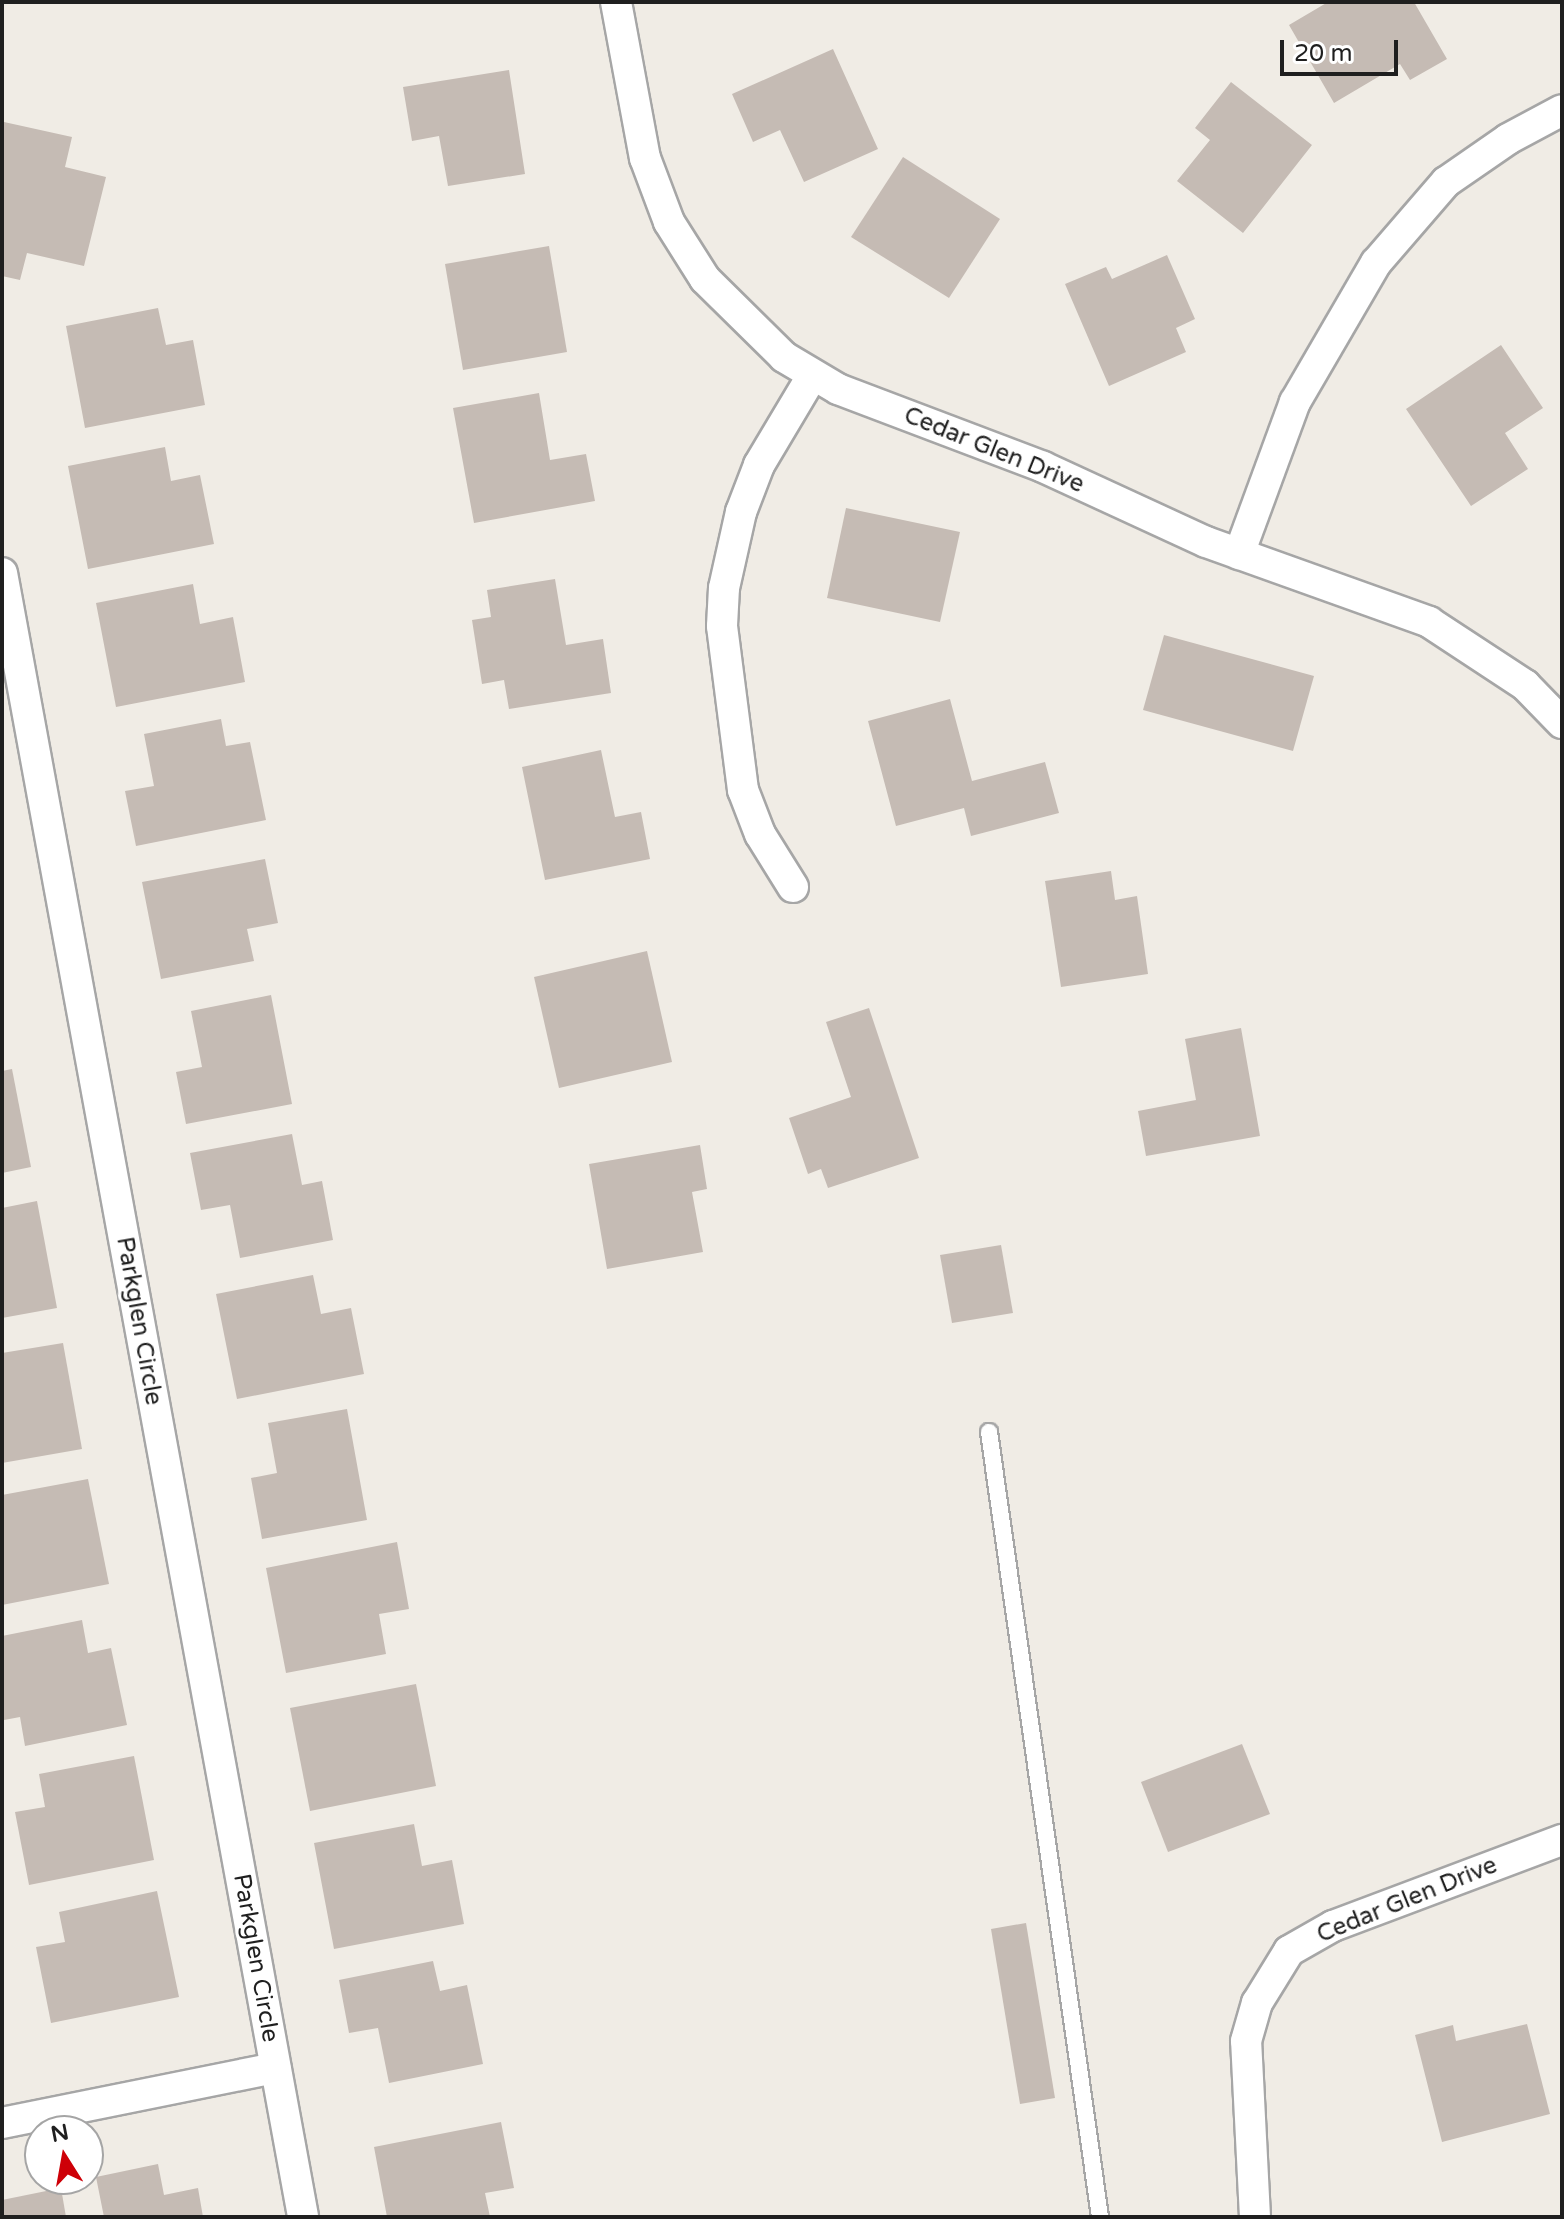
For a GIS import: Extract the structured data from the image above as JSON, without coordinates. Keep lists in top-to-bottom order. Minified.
{"streets":{"street":["Cedar Glen Drive","Parkglen Circle"]},"scale_bar":"20 m","north":"top"}
